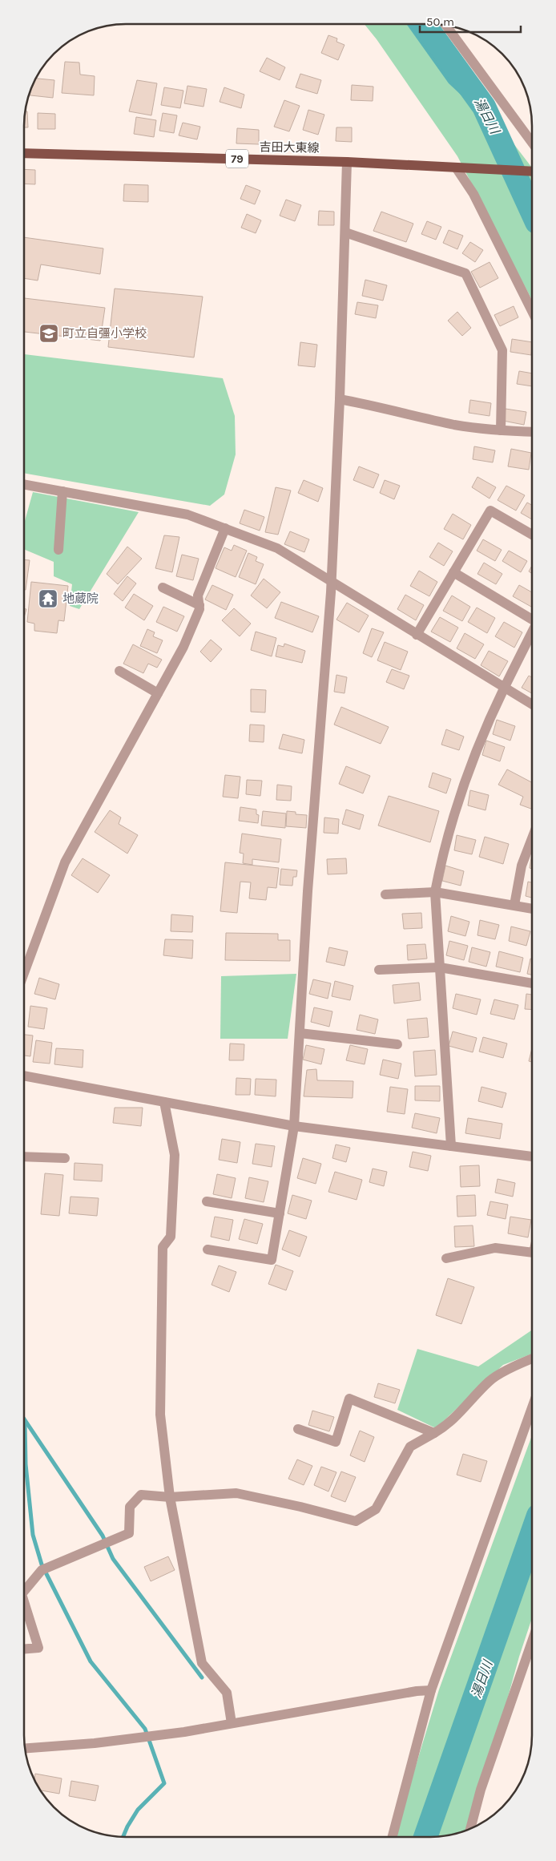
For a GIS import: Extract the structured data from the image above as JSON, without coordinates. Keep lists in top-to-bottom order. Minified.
{"streets":{"main road":["吉田大東線","79"]},"water":["湯日川"],"places":{"school or university":["町立自彊小学校"],"temple":["地蔵院"]},"scale_bar":"50 m"}
